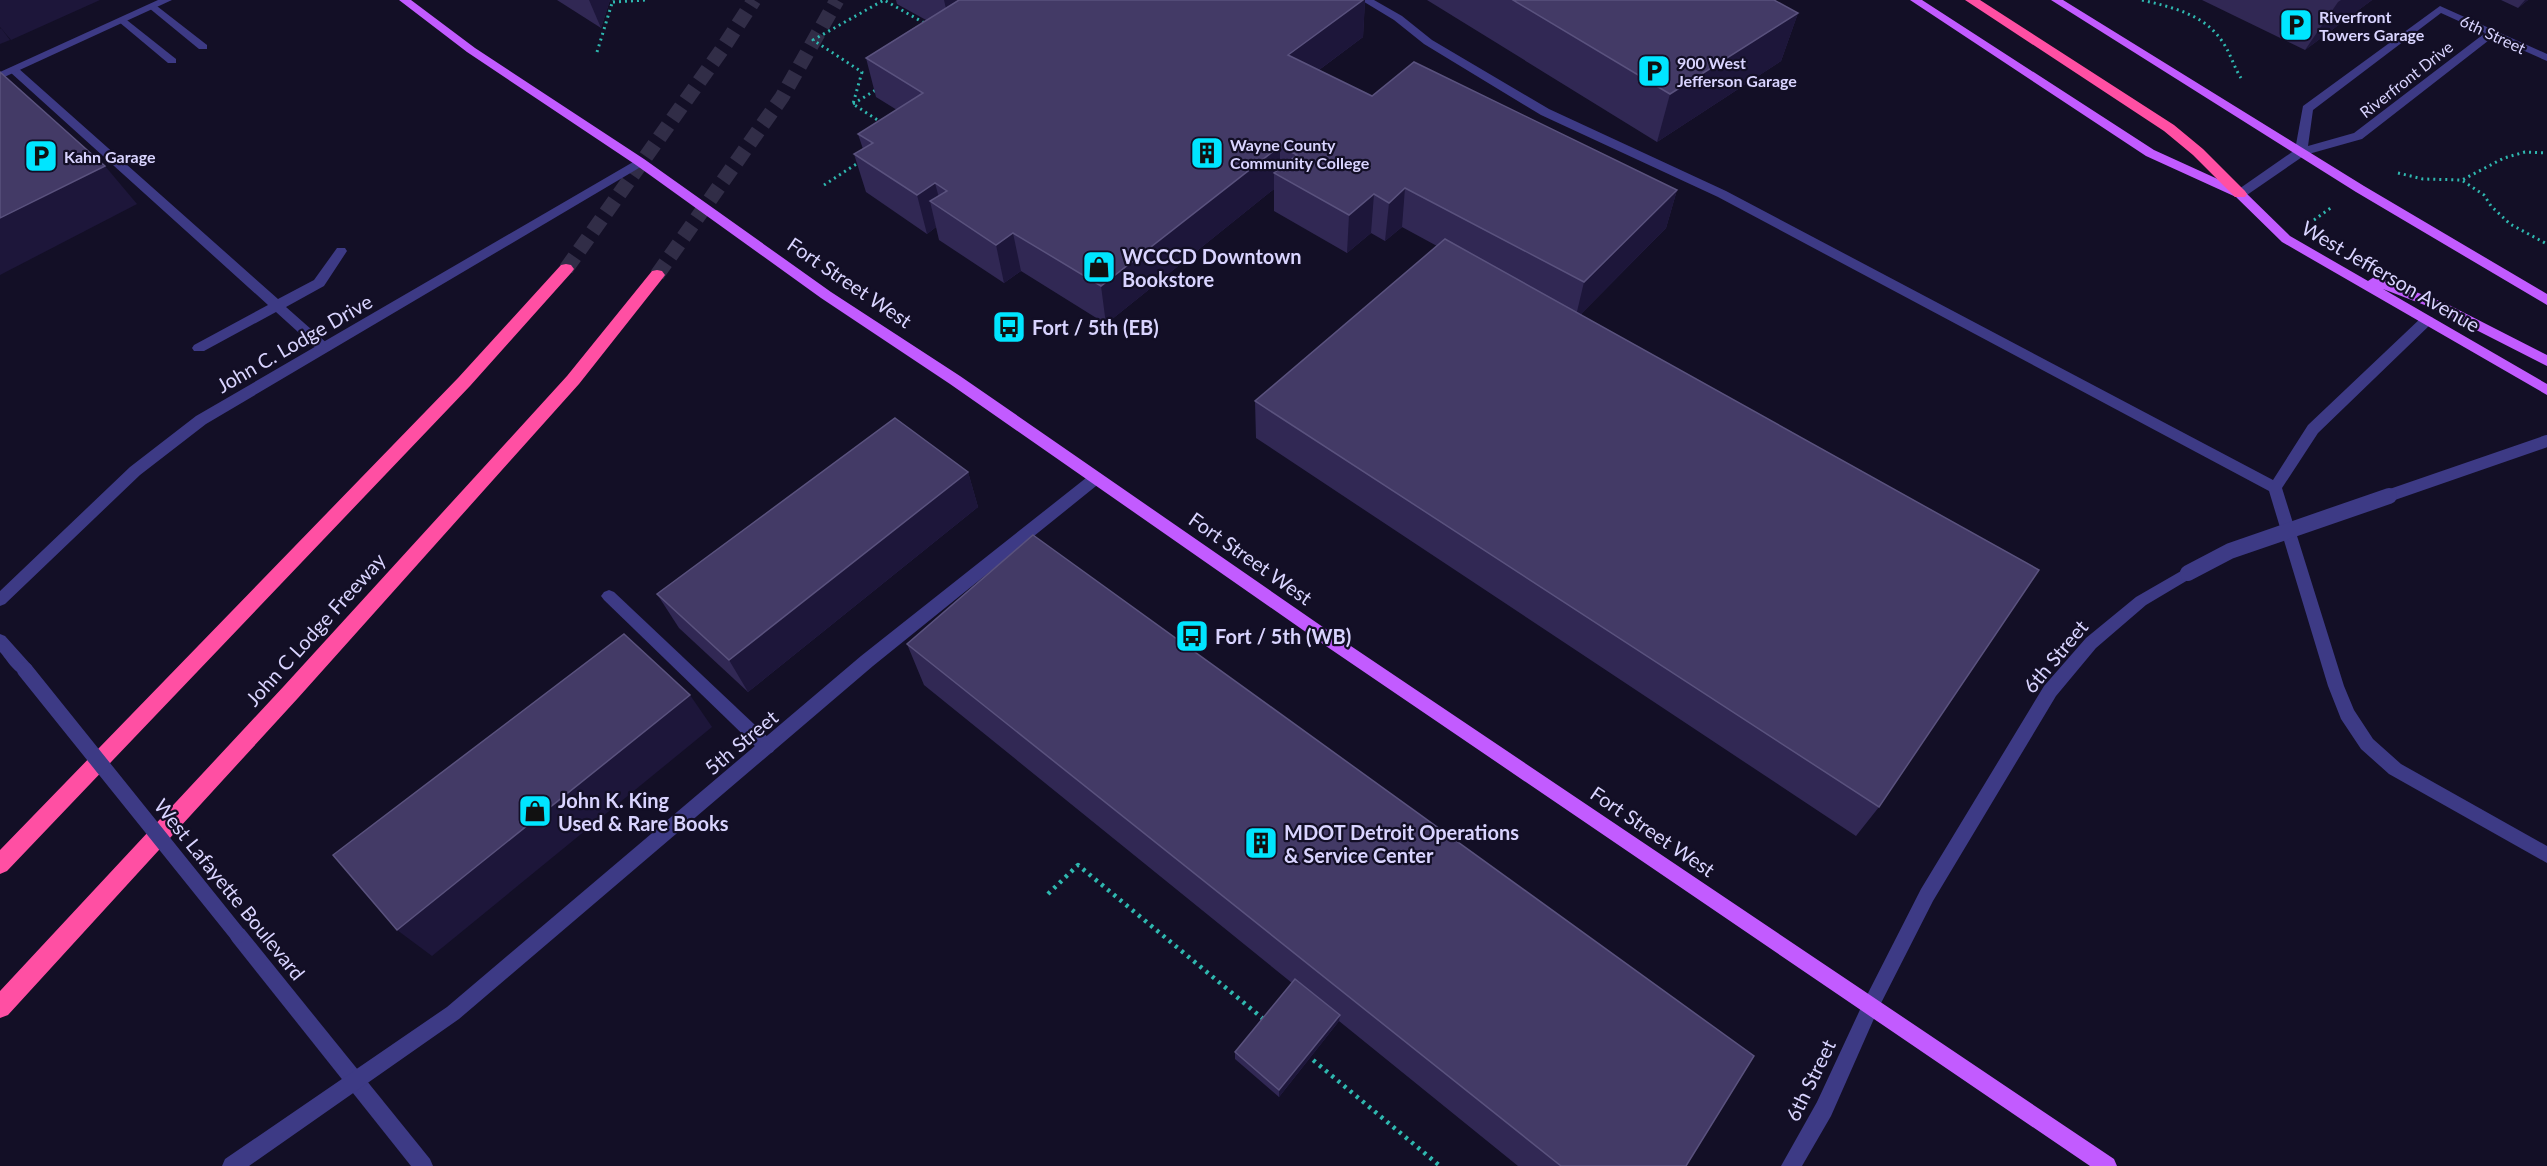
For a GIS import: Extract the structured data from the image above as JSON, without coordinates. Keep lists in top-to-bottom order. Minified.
{"streets":{"highway":["John C Lodge Freeway"],"main road":["West Jefferson Avenue","Fort Street West"],"street":["6th Street","Riverfront Drive","John C. Lodge Drive","5th Street","West Lafayette Boulevard"]},"crossings":[["6th Street","Riverfront Drive"],["6th Street","Fort Street West"],["Riverfront Drive","West Jefferson Avenue"],["Fort Street West","John C. Lodge Drive"],["Fort Street West","5th Street"],["5th Street","West Lafayette Boulevard"]],"places":{"parking":["Riverfront Towers Garage","900 West Jefferson Garage","Kahn Garage"],"building":["Wayne County Community College","MDOT Detroit Operations & Service Center"],"shop":["WCCCD Downtown Bookstore","John K. King Used & Rare Books"],"bus stop":["Fort / 5th (EB)","Fort / 5th (WB)"]}}
